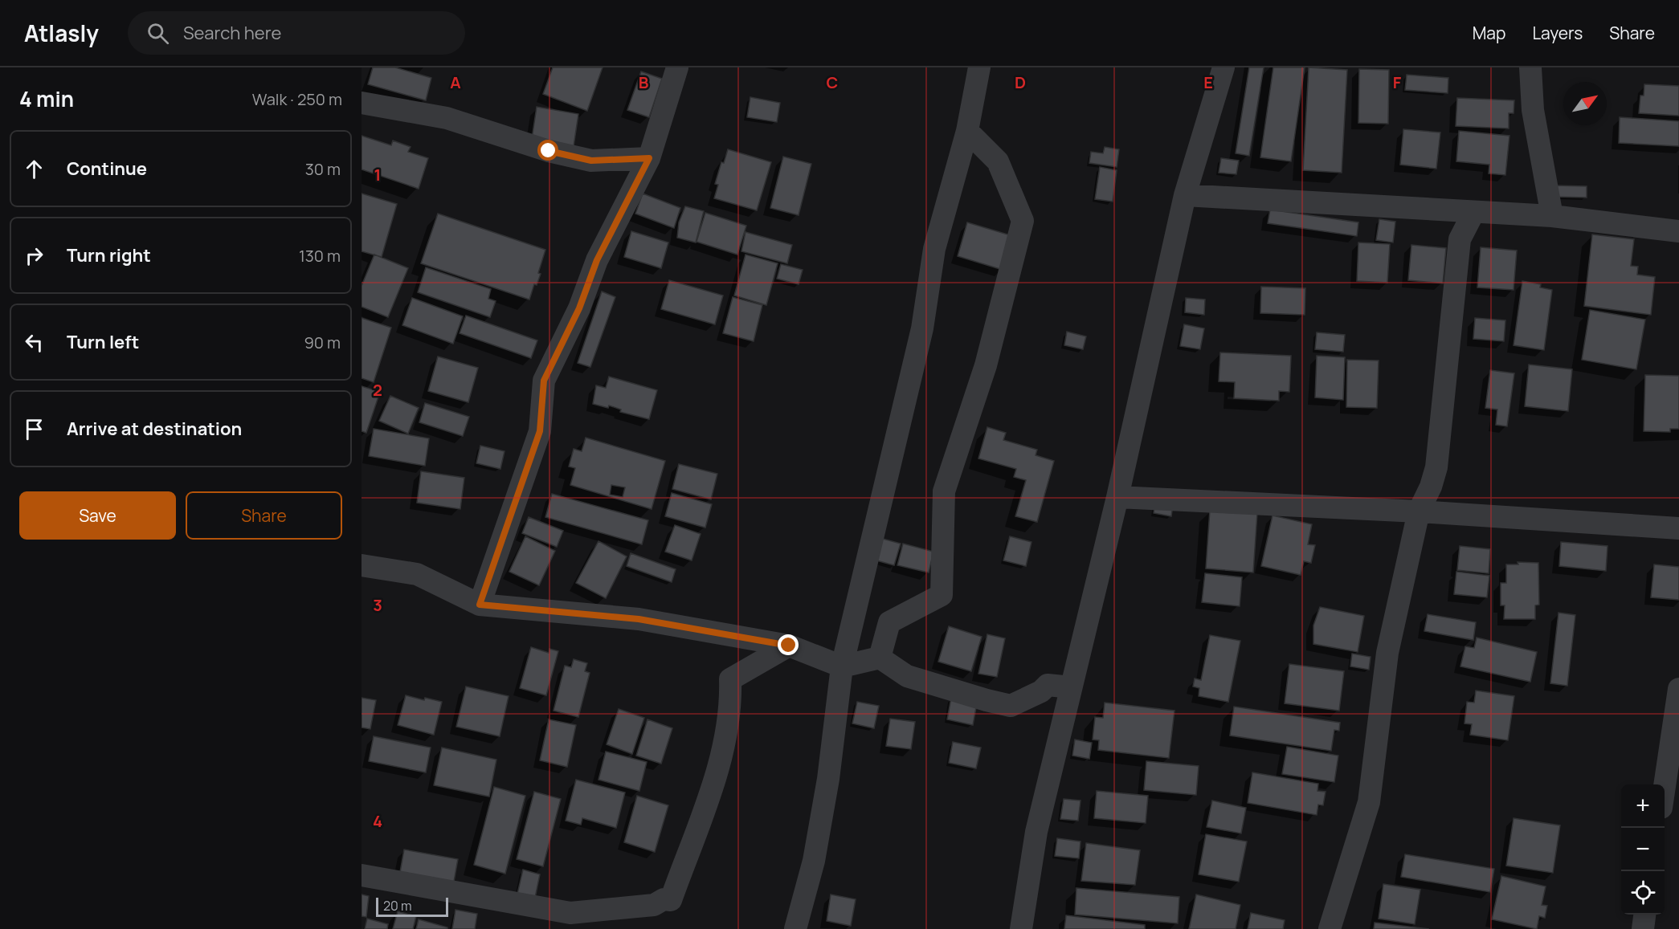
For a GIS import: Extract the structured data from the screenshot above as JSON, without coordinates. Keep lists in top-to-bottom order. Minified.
{"scale_bar":"20 m","north":"top right","page":{"header":"Atlasly","search":"Search here","nav":["Map","Layers","Share"],"heading":["4 min","Walk · 250 m"],"list":[["Continue","30 m"],["Turn right","130 m"],["Turn left","90 m"],"Arrive at destination"],"buttons":["Save","Share"],"map_buttons":["+","−"],"scale":"20 m"},"grid":{"columns":["A","B","C","D","E","F"],"rows":["1","2","3","4"]}}
